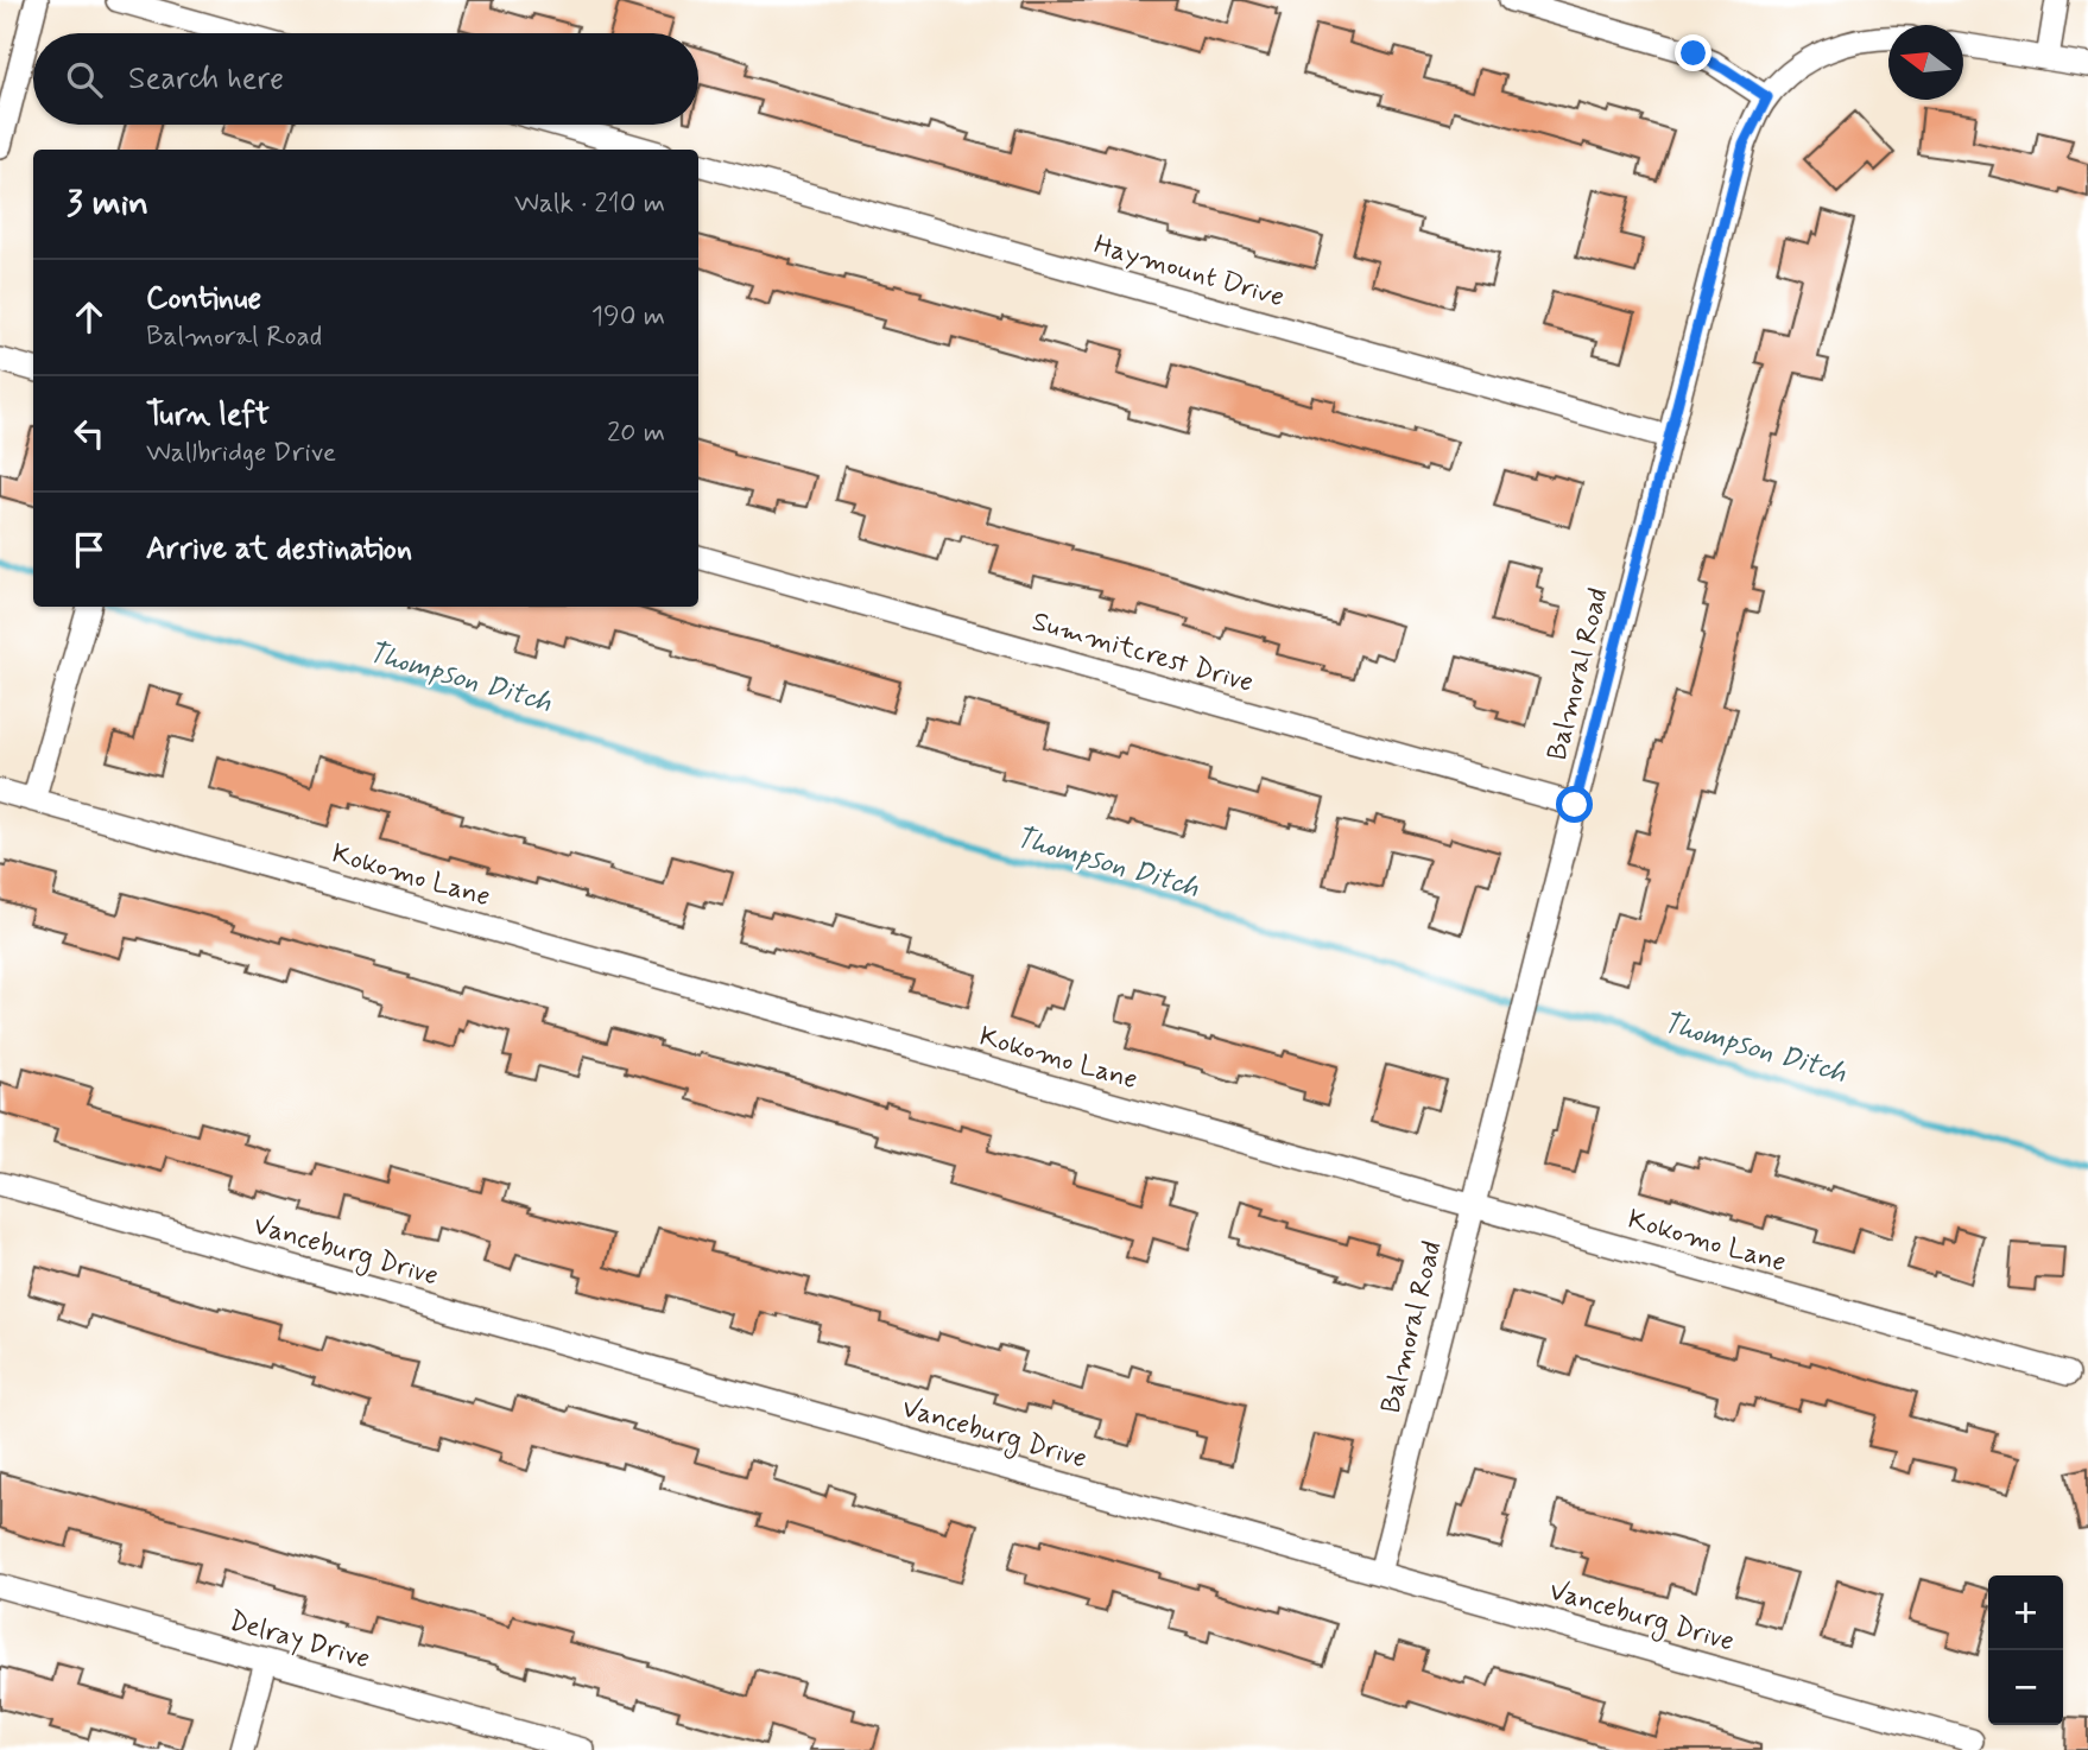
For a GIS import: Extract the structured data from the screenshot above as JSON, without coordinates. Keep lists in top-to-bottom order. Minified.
{"streets":{"street":["Haymount Drive","Summitcrest Drive","Balmoral Road","Kokomo Lane","Vanceburg Drive","Delray Drive"]},"crossings":[["Haymount Drive","Balmoral Road"],["Summitcrest Drive","Balmoral Road"],["Balmoral Road","Kokomo Lane"],["Balmoral Road","Vanceburg Drive"]],"water":["Thompson Ditch"],"north":"left","page":{"search":"Search here","heading":["3 min","Walk · 210 m"],"list":[["Continue","Balmoral Road","190 m"],["Turn left","Wallbridge Drive","20 m"],"Arrive at destination"],"map_buttons":["+","−"]}}
